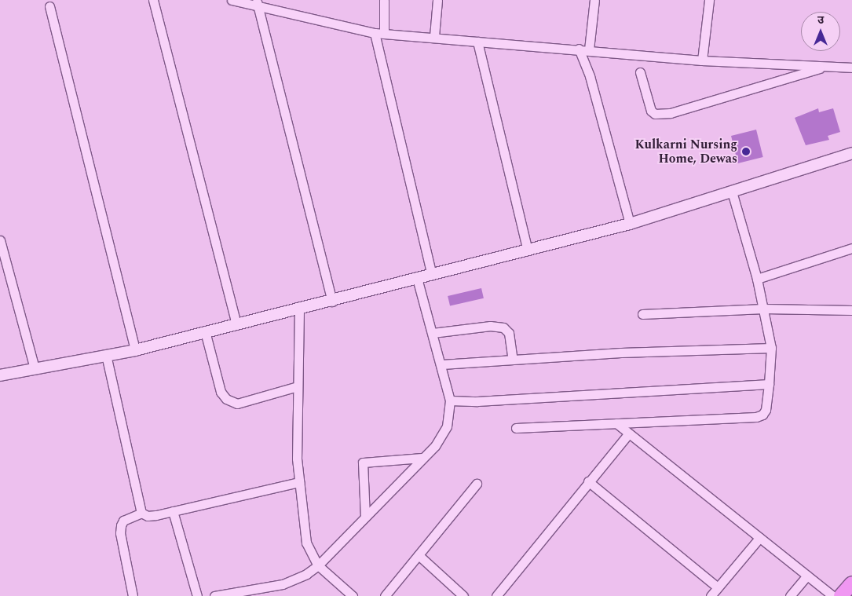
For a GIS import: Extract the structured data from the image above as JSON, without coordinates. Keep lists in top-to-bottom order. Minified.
{"places":["Kulkarni Nursing Home, Dewas"],"north":"top"}
